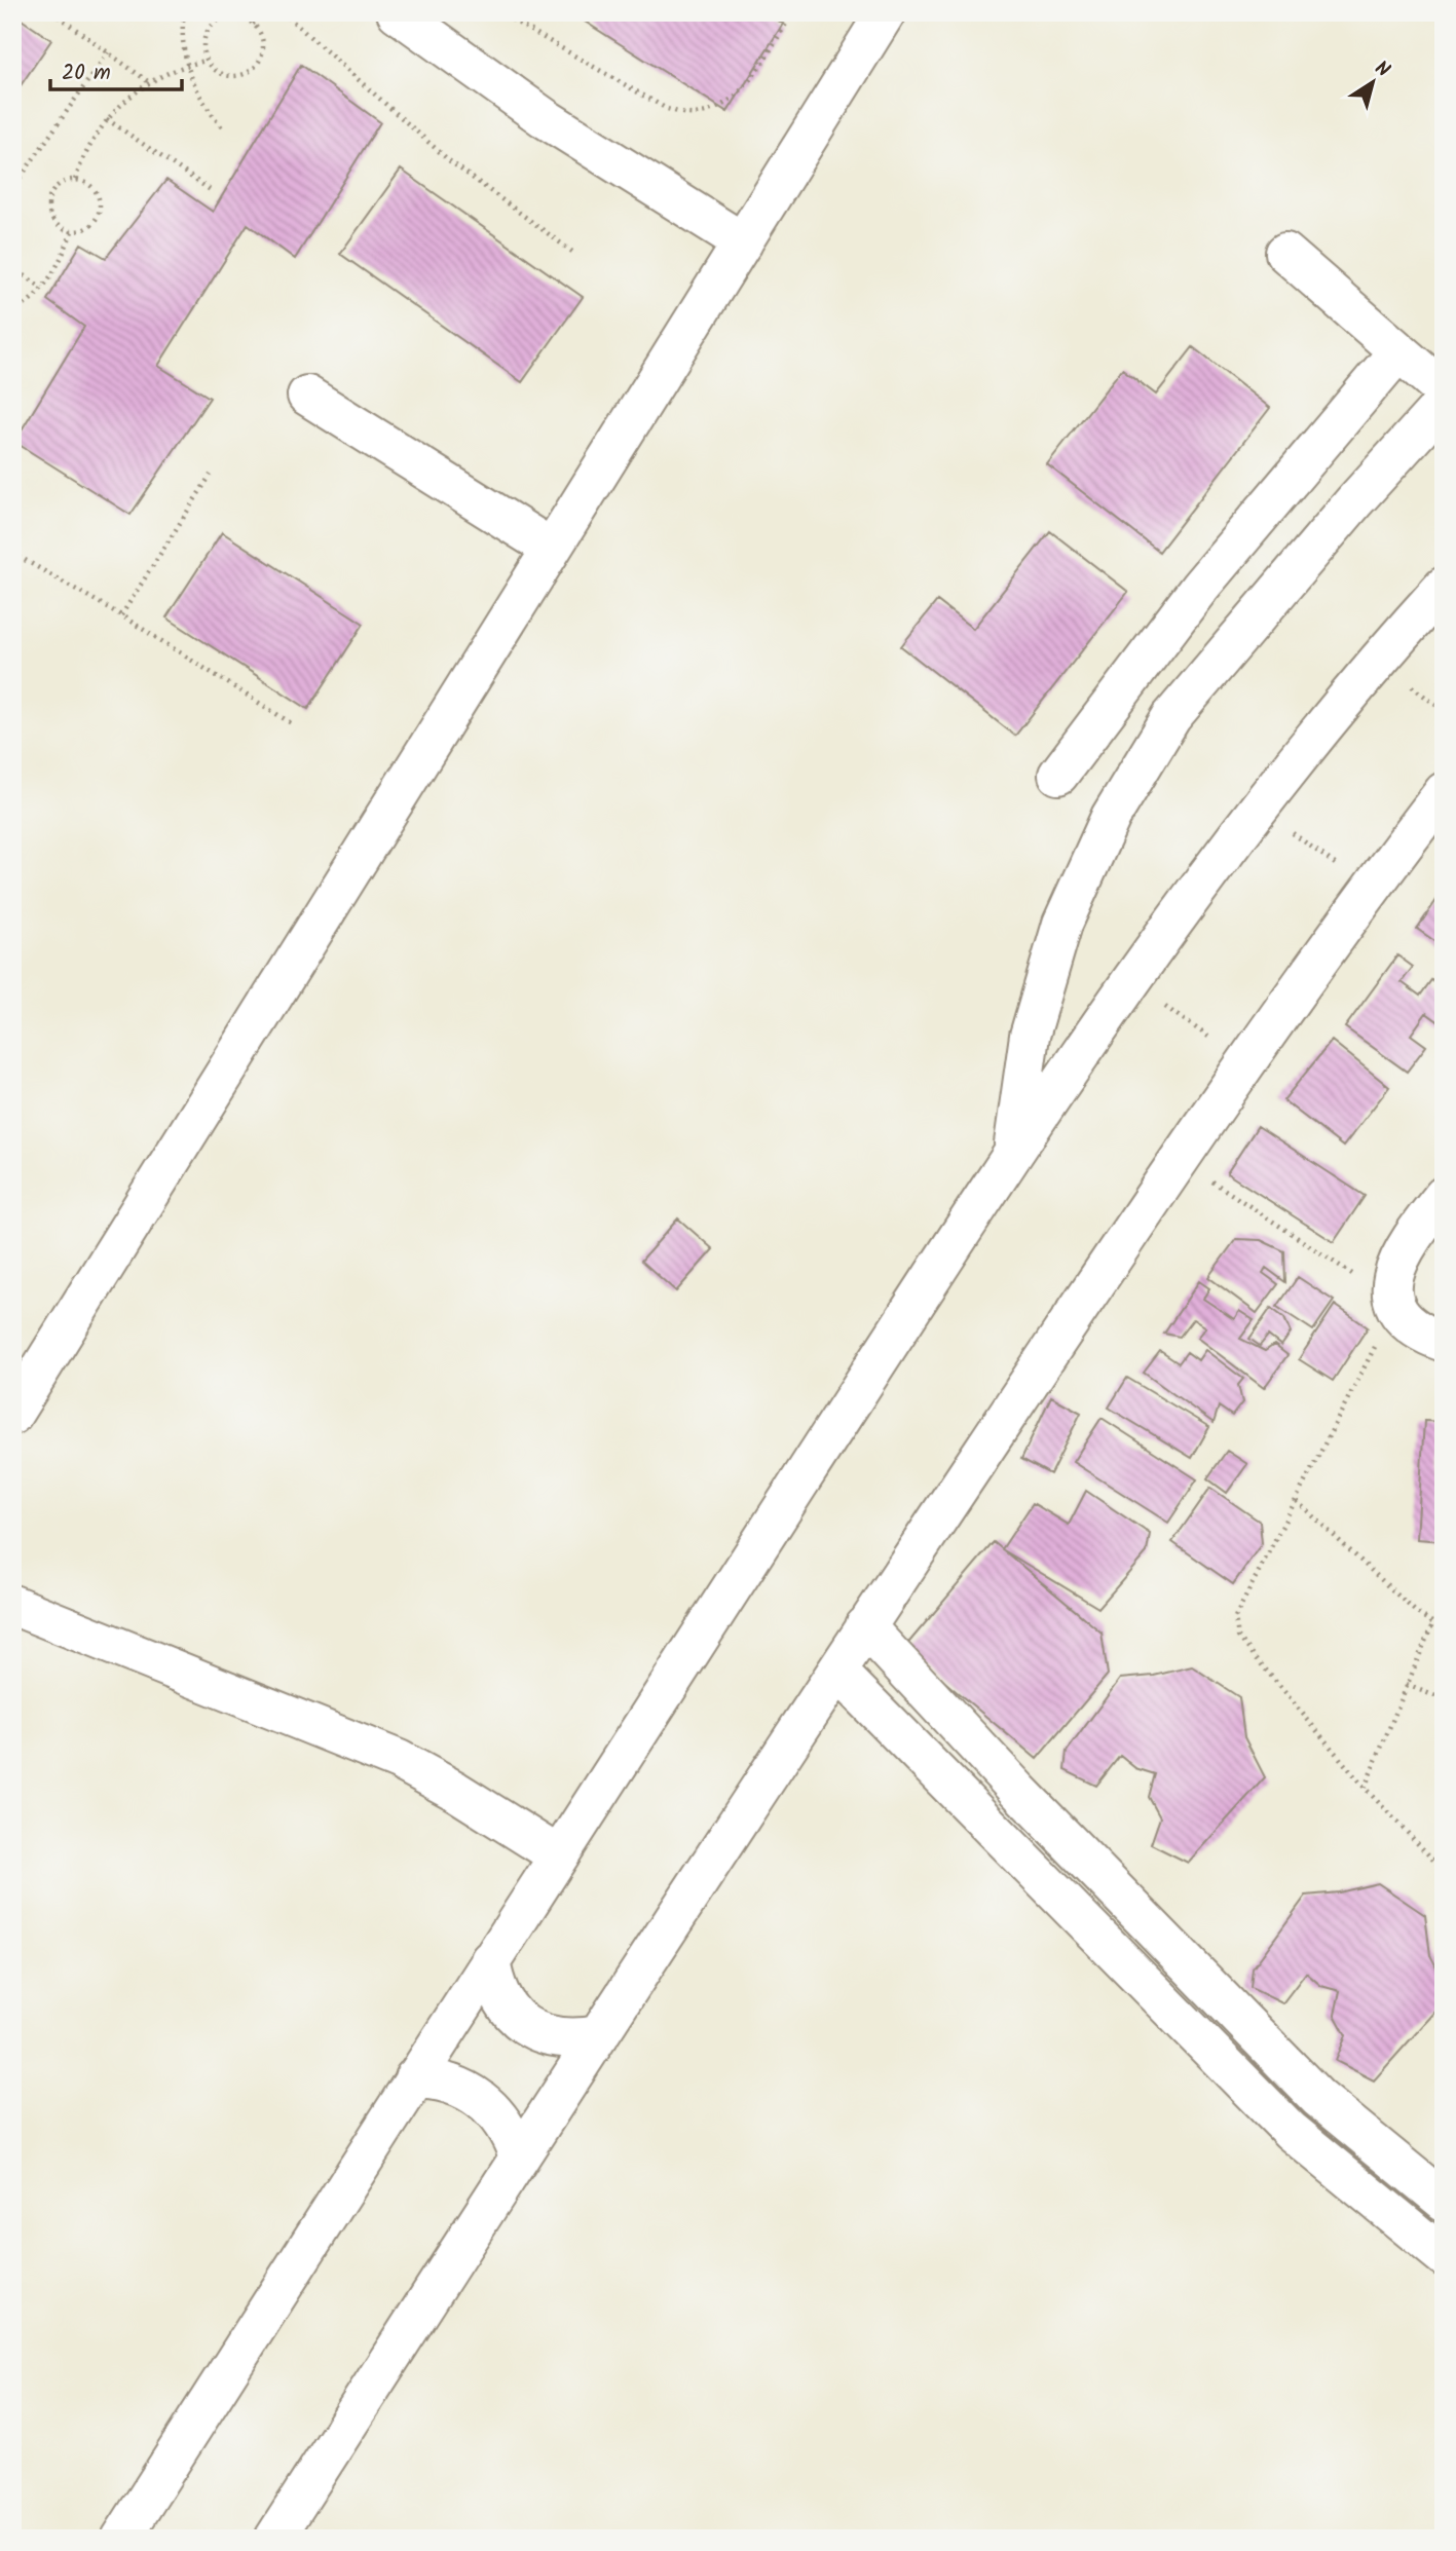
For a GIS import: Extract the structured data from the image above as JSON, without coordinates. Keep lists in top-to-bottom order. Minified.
{"scale_bar":"20 m","north":"top right"}
